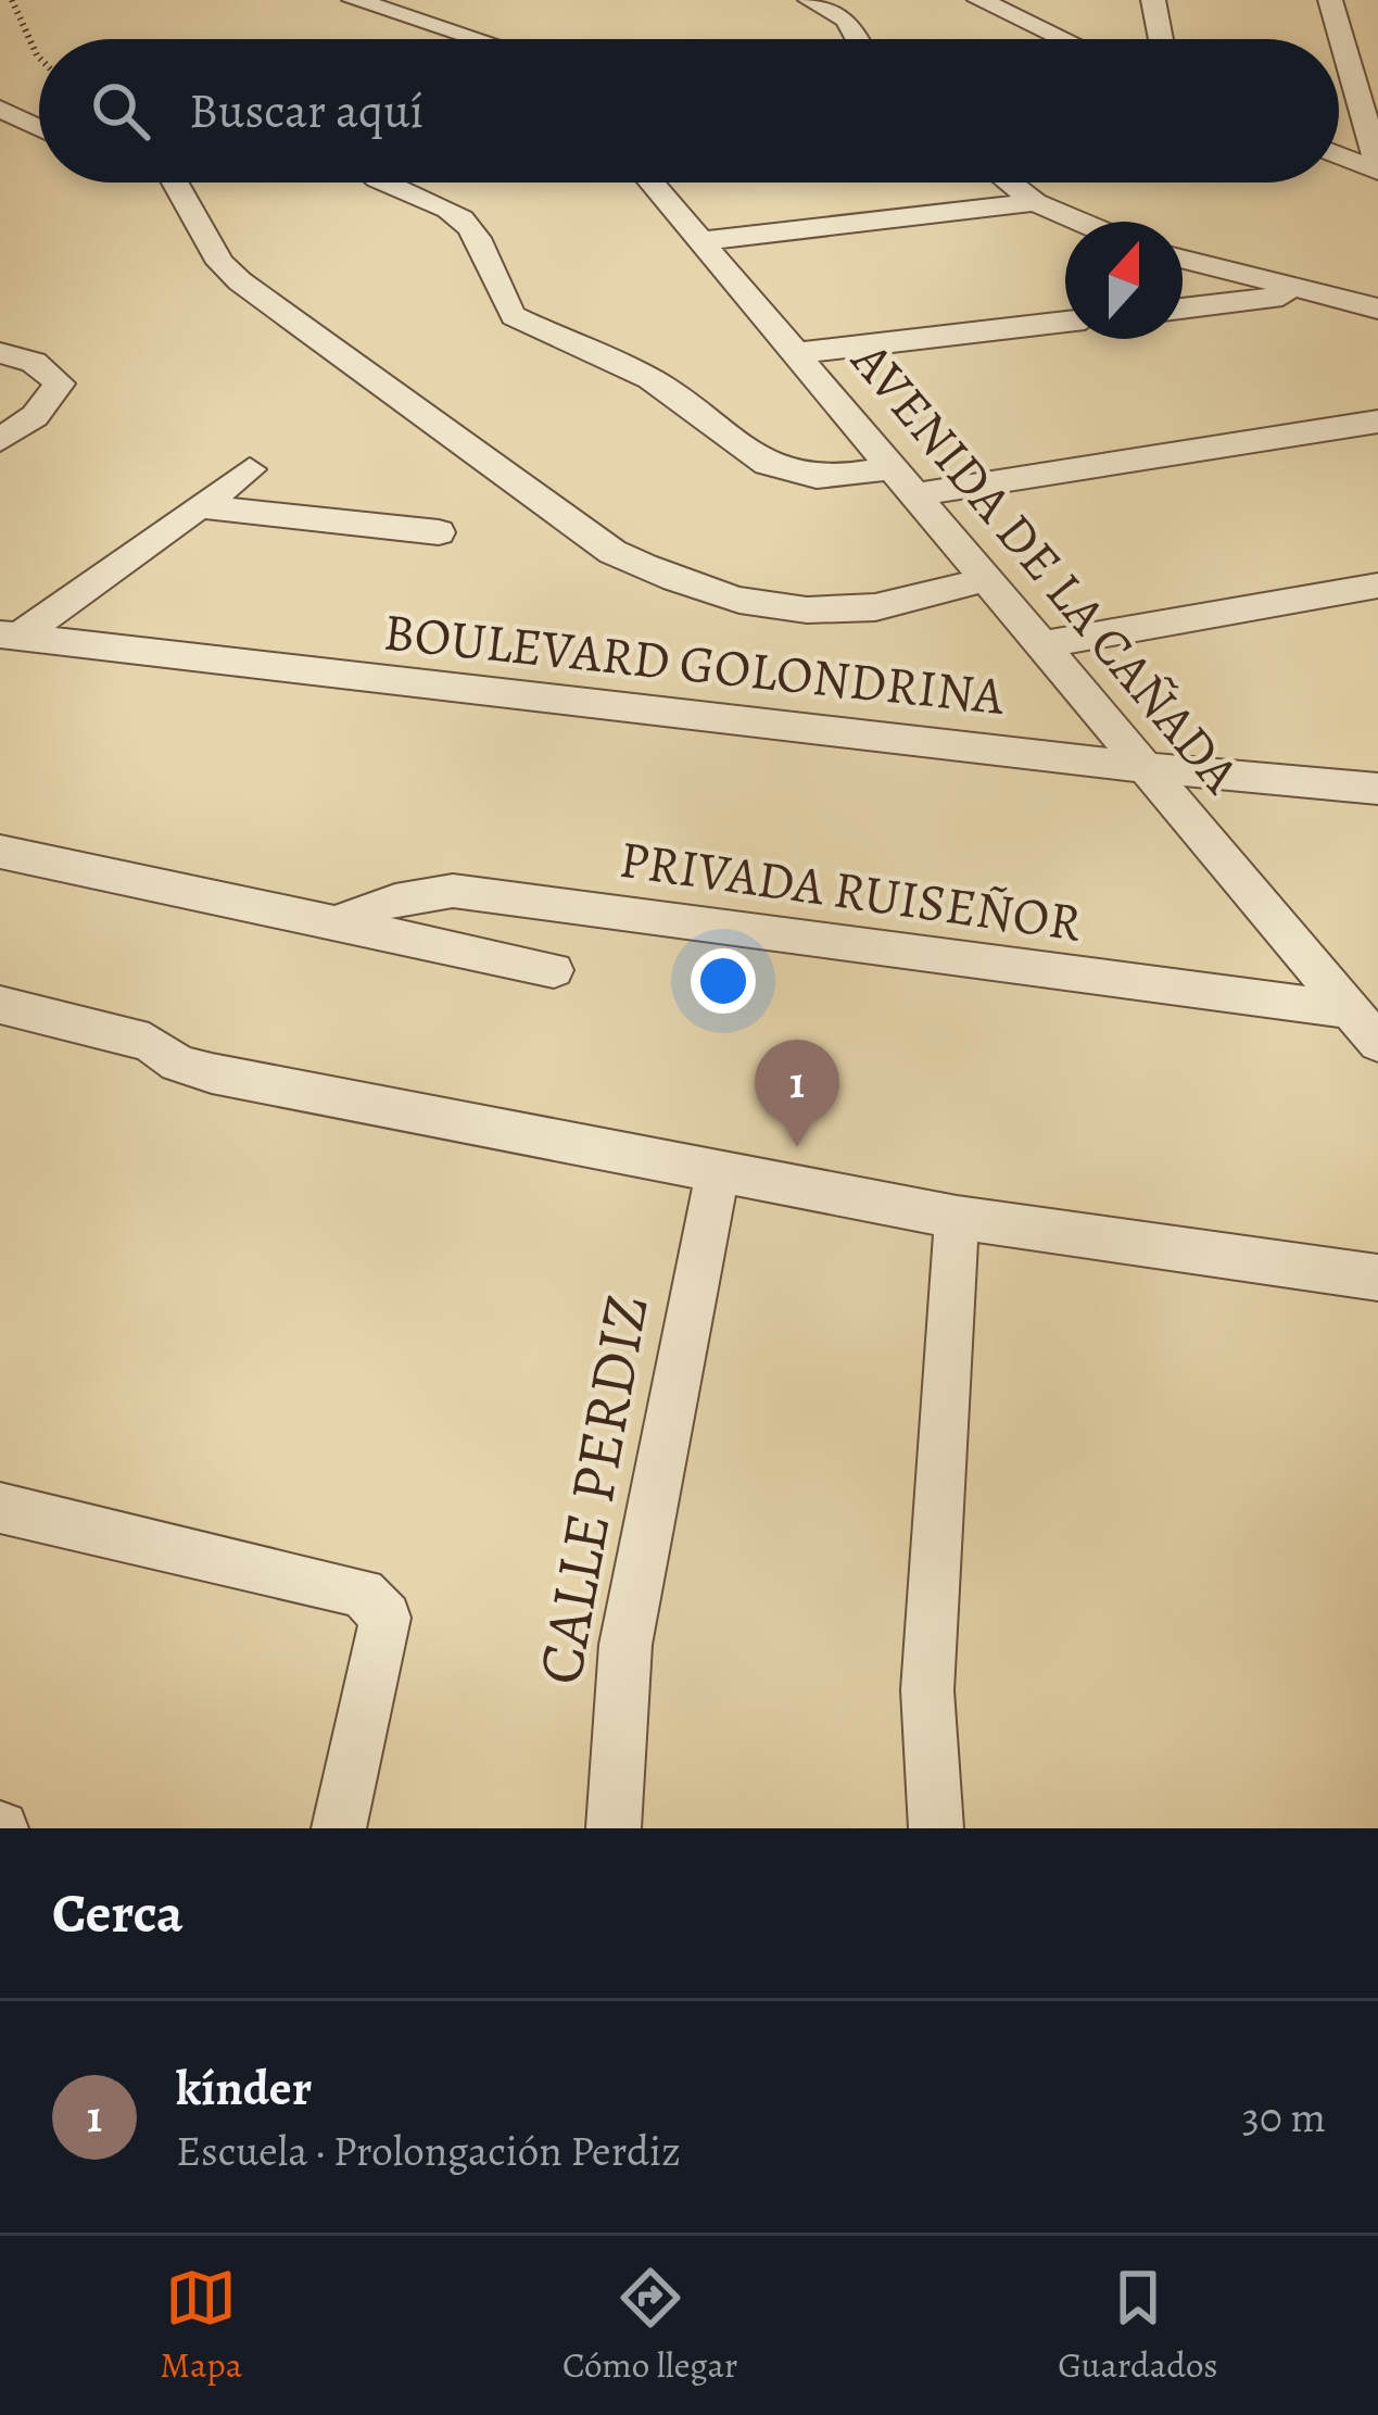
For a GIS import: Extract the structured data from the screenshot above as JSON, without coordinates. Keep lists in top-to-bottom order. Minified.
{"streets":{"street":["AVENIDA DE LA CAÑADA","BOULEVARD GOLONDRINA","PRIVADA RUISEÑOR","CALLE PERDIZ"]},"crossings":[["AVENIDA DE LA CAÑADA","BOULEVARD GOLONDRINA"],["AVENIDA DE LA CAÑADA","PRIVADA RUISEÑOR"]],"north":"top","page":{"search":"Buscar aquí","pins":"1","heading":"Cerca","list":[{"mark":"1","name":"kínder","note":"Escuela · Prolongación Perdiz","value":"30 m"}],"nav":["Mapa","Cómo llegar","Guardados"]}}
